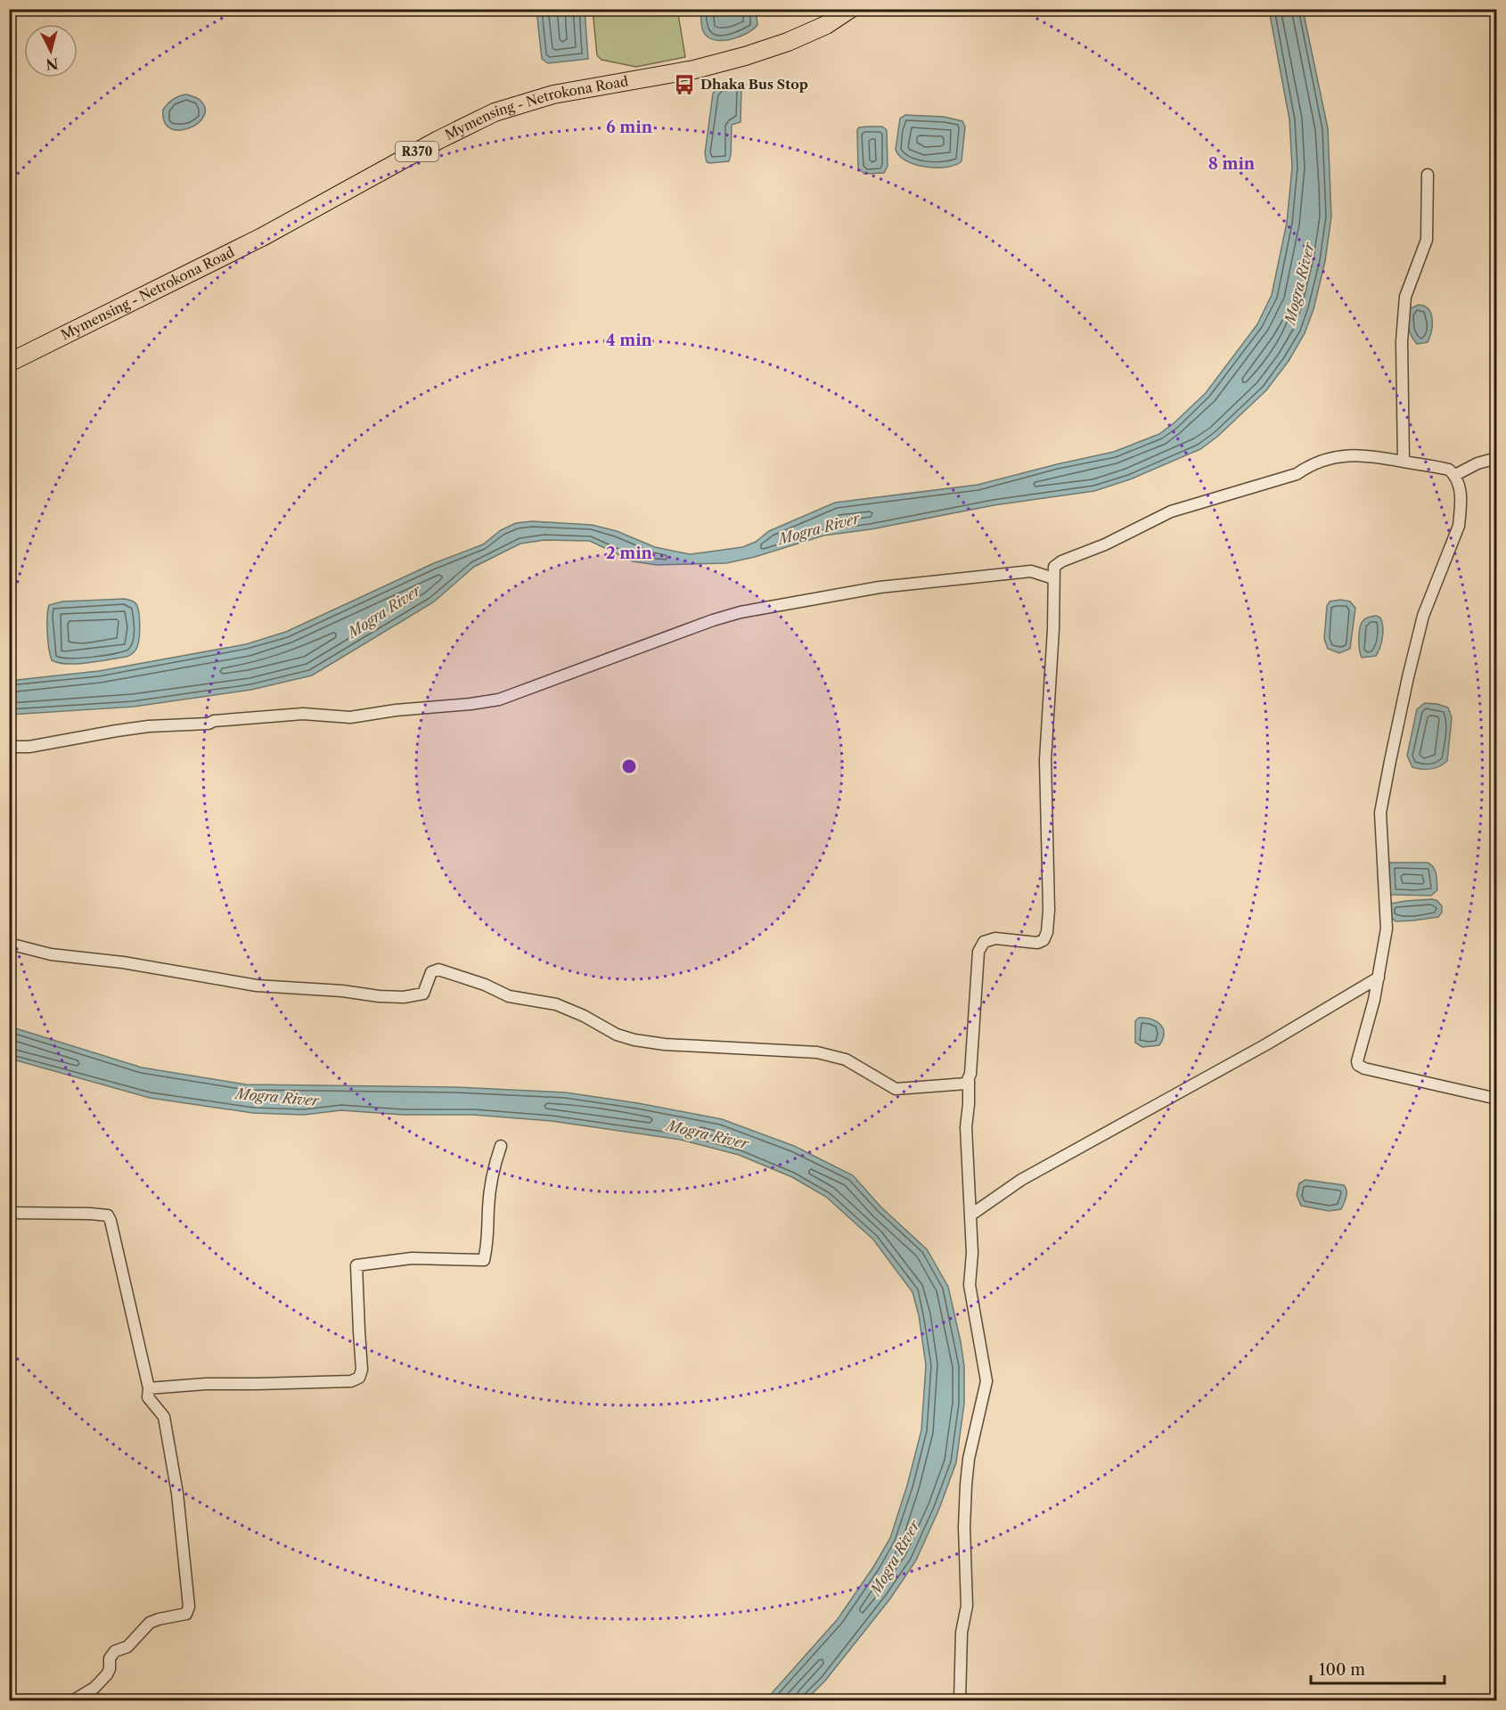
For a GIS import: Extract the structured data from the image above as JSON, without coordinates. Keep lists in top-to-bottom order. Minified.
{"streets":{"main road":["Mymensing - Netrokona Road","R370"]},"water":["Mogra River"],"places":{"bus stop":["Dhaka Bus Stop"]},"scale_bar":"100 m","north":"bottom","rings":["6 min","8 min","4 min","2 min"]}
